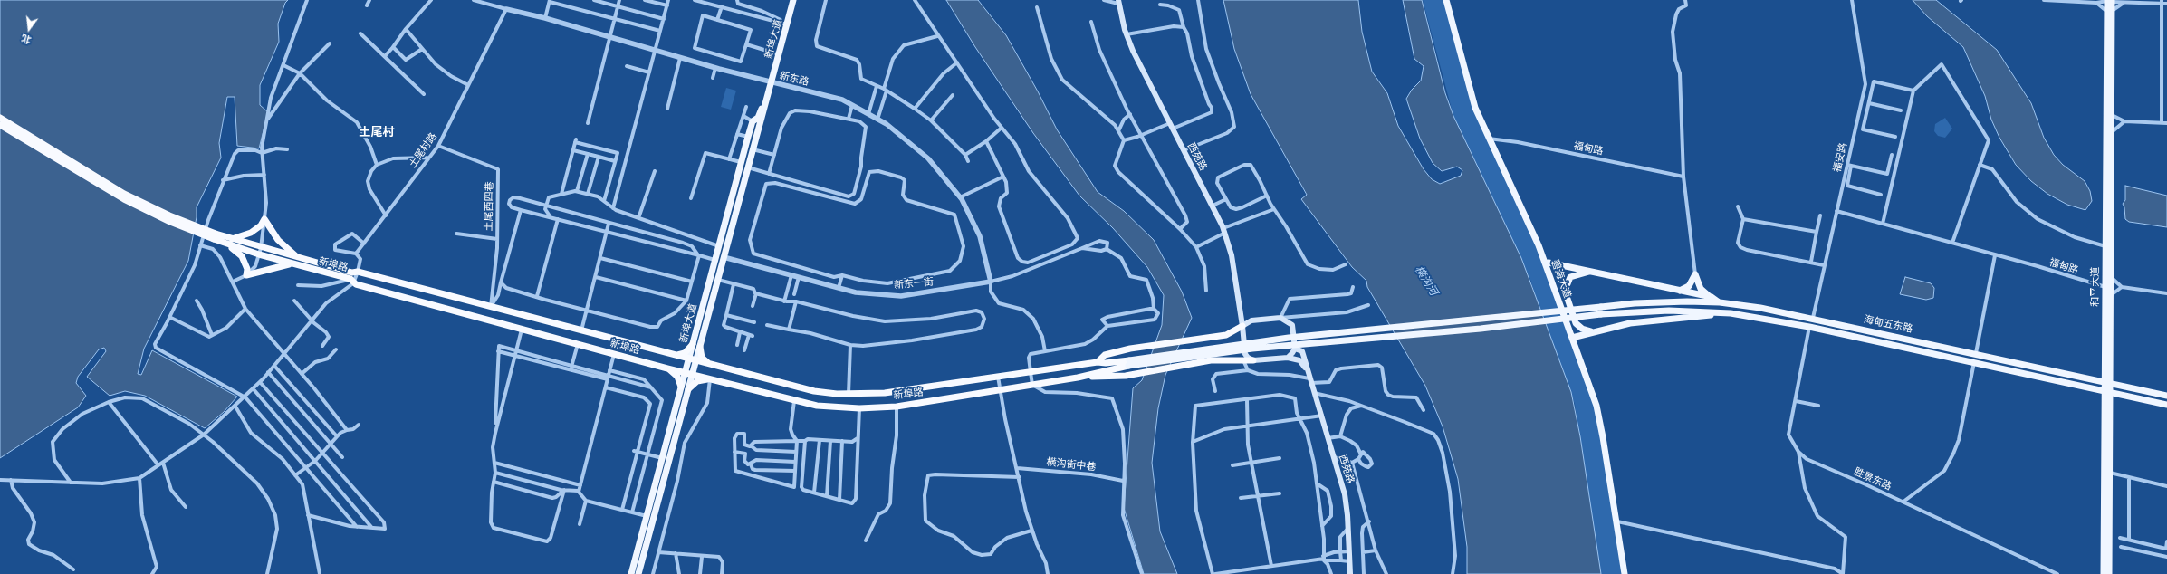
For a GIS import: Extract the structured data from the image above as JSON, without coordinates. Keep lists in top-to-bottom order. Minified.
{"streets":{"highway":["新埠路"],"main road":["新埠大道","西苑路","碧海大道","和平大道","海甸五东路"],"street":["新东路","福甸路","土尾村路","福安路","土尾西四巷","新东一街","横沟街中巷","胜景东路"]},"crossings":[["新埠大道","新东路"],["新埠大道","新埠路"],["新埠大道","新东一街"],["新东路","土尾村路"],["新东路","新东一街"],["福甸路","福安路"],["福甸路","碧海大道"],["福甸路","和平大道"],["土尾村路","土尾西四巷"],["福安路","海甸五东路"],["土尾西四巷","新埠路"],["和平大道","海甸五东路"],["海甸五东路","胜景东路"]],"districts":["土尾村"],"water":["横沟河"],"north":"bottom"}
